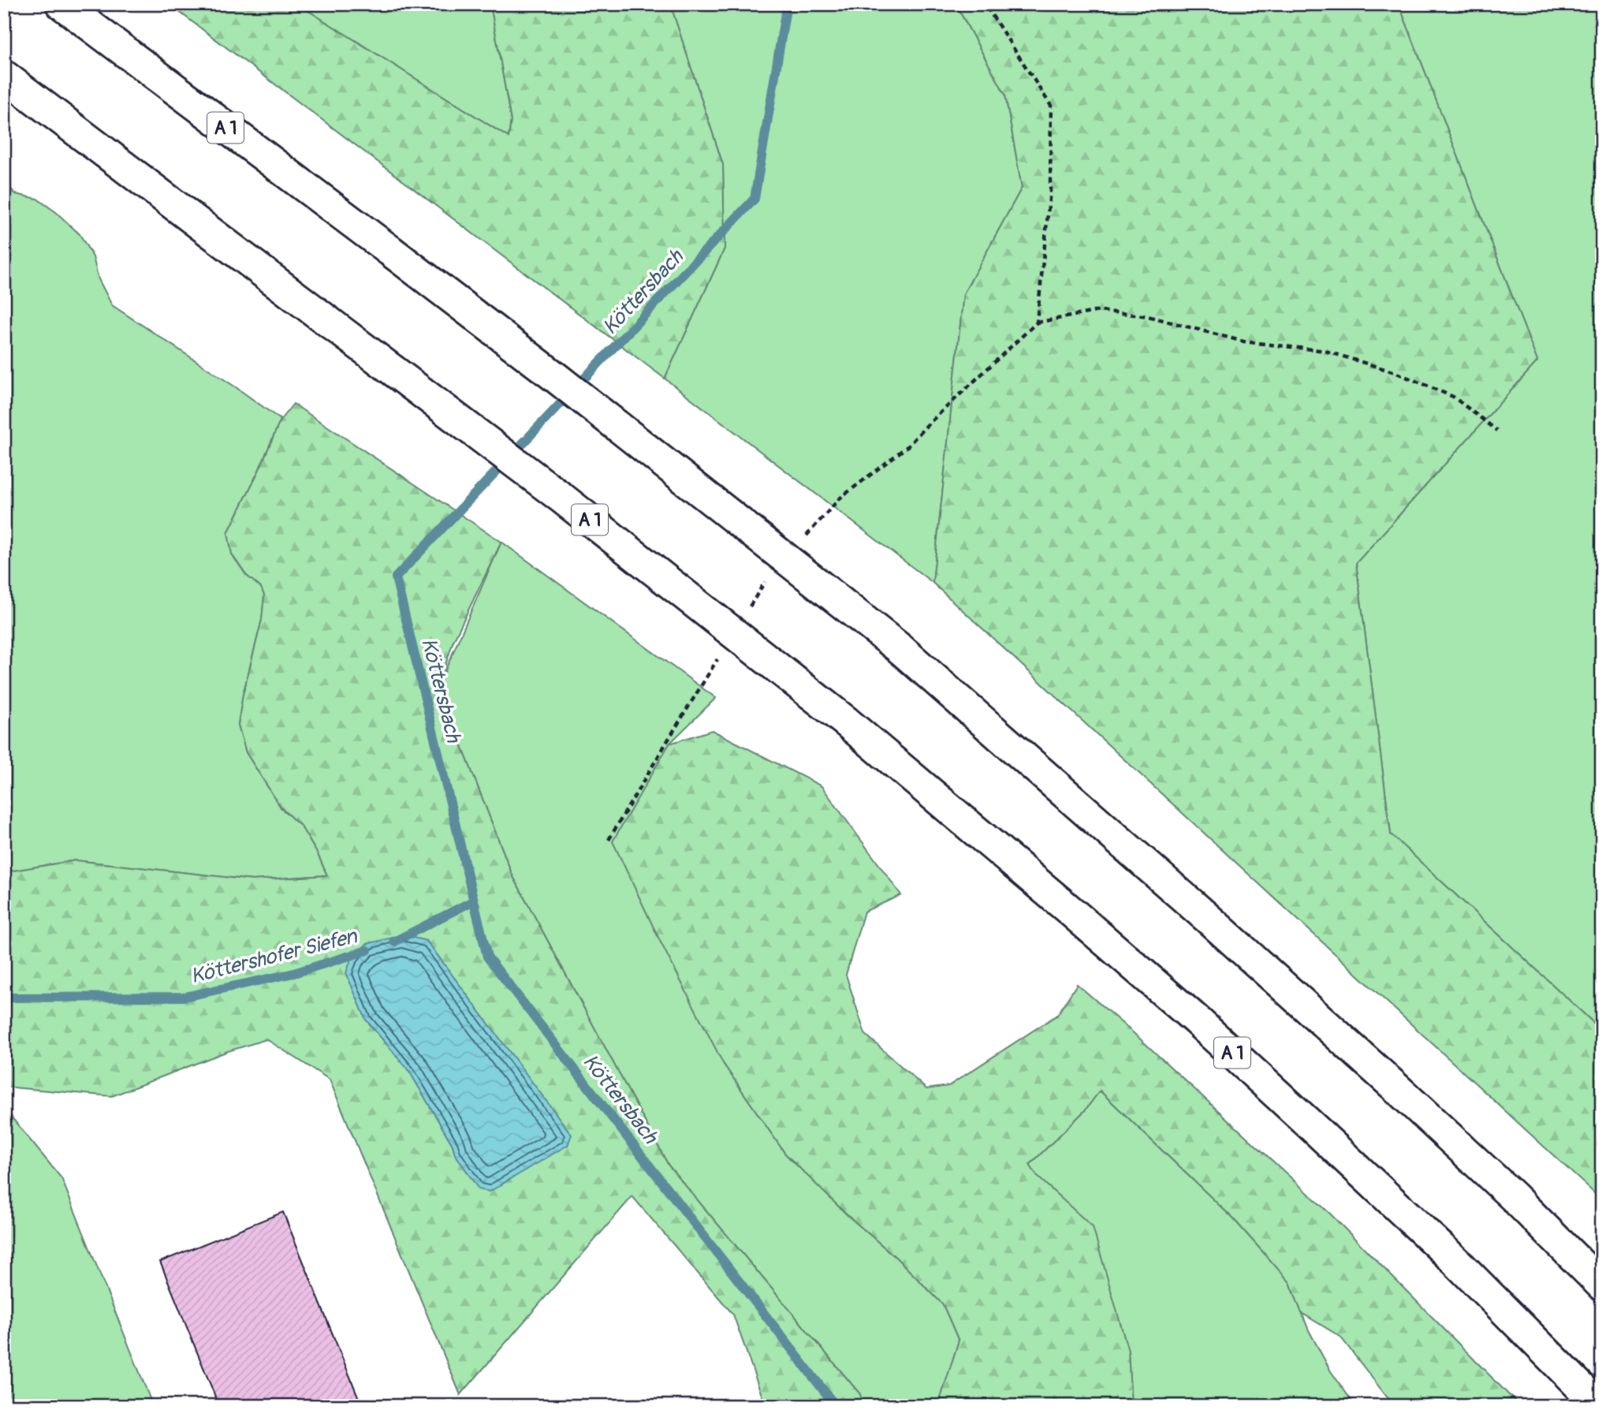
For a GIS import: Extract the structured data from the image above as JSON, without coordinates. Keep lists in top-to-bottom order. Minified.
{"streets":{"highway":["A 1"]},"water":["Köttersbach","Köttershofer Siefen"]}
